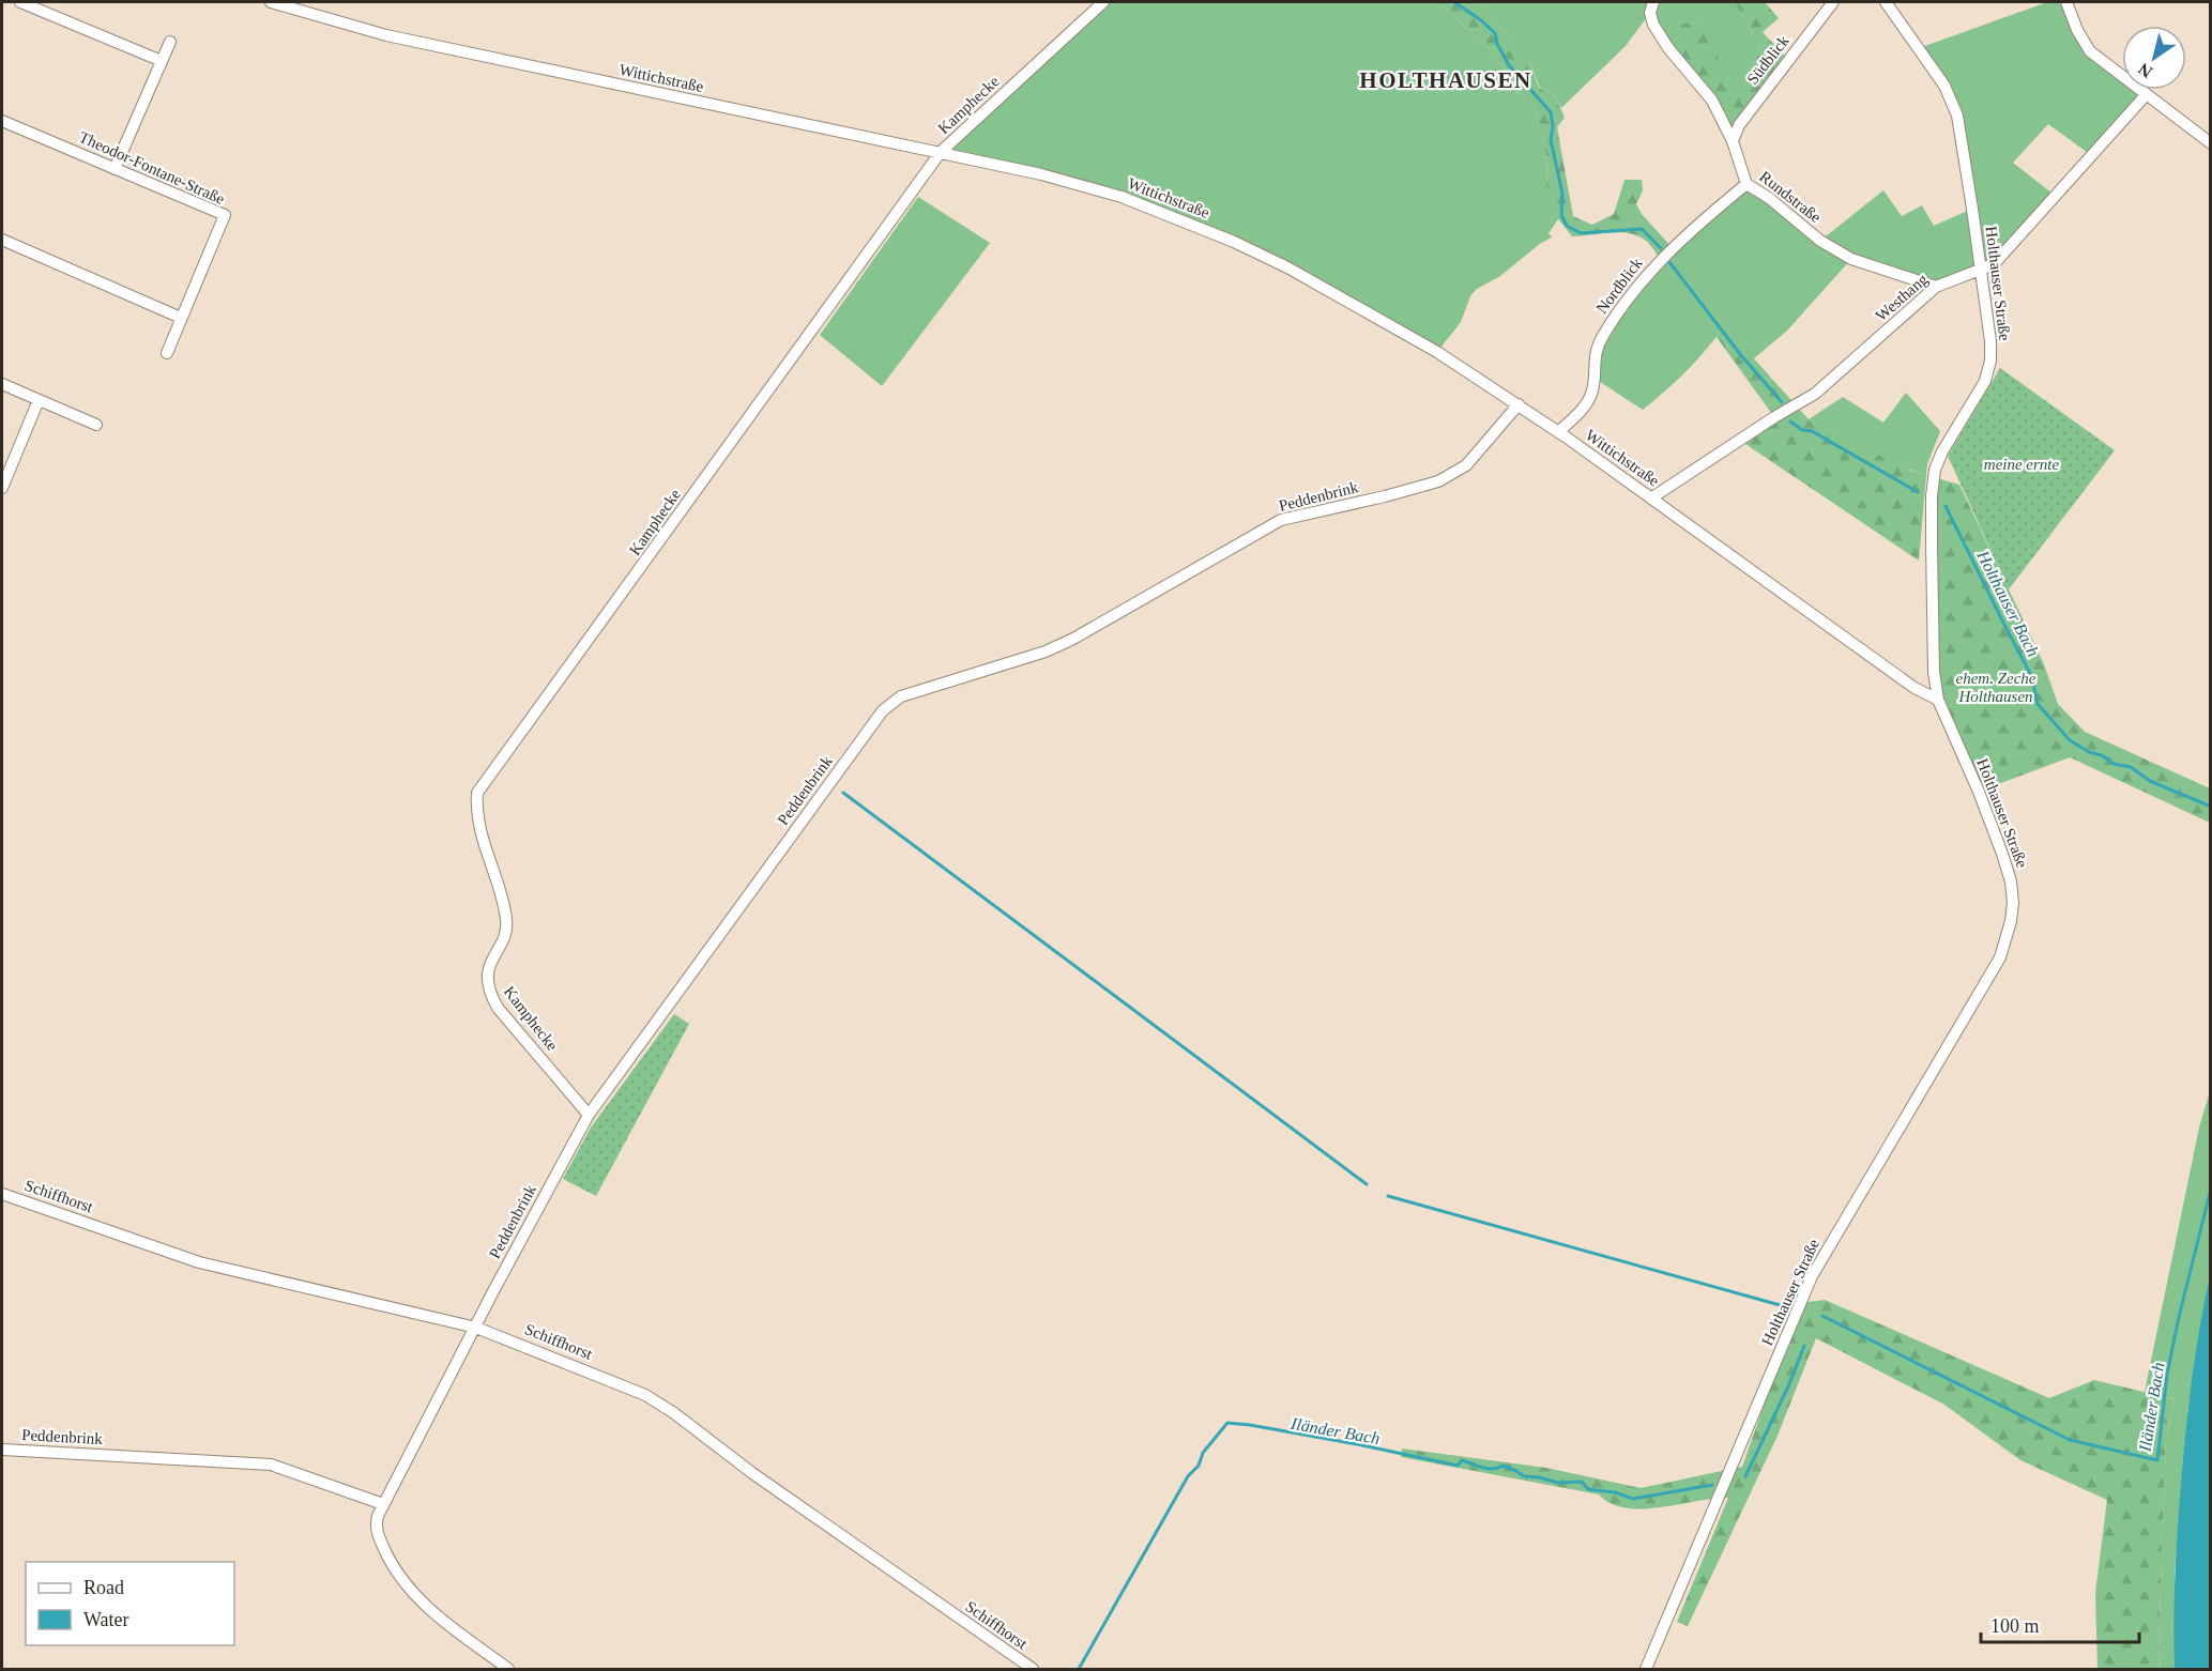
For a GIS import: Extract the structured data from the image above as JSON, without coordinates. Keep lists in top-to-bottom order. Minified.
{"streets":{"street":["Südblick","Wittichstraße","Kamphecke","Theodor-Fontane-Straße","Rundstraße","Holthauser Straße","Nordblick","Westhang","Peddenbrink","Schiffhorst"]},"crossings":[["Südblick","Rundstraße"],["Wittichstraße","Kamphecke"],["Wittichstraße","Holthauser Straße"],["Wittichstraße","Nordblick"],["Wittichstraße","Westhang"],["Wittichstraße","Peddenbrink"],["Kamphecke","Peddenbrink"],["Rundstraße","Nordblick"],["Rundstraße","Westhang"],["Holthauser Straße","Westhang"],["Peddenbrink","Schiffhorst"]],"districts":["HOLTHAUSEN"],"water":["Holthauser Bach","Iländer Bach"],"parks":["meine ernte","ehem. Zeche Holthausen"],"legend":["Road","Water"],"scale_bar":"100 m","north":"bottom left"}
